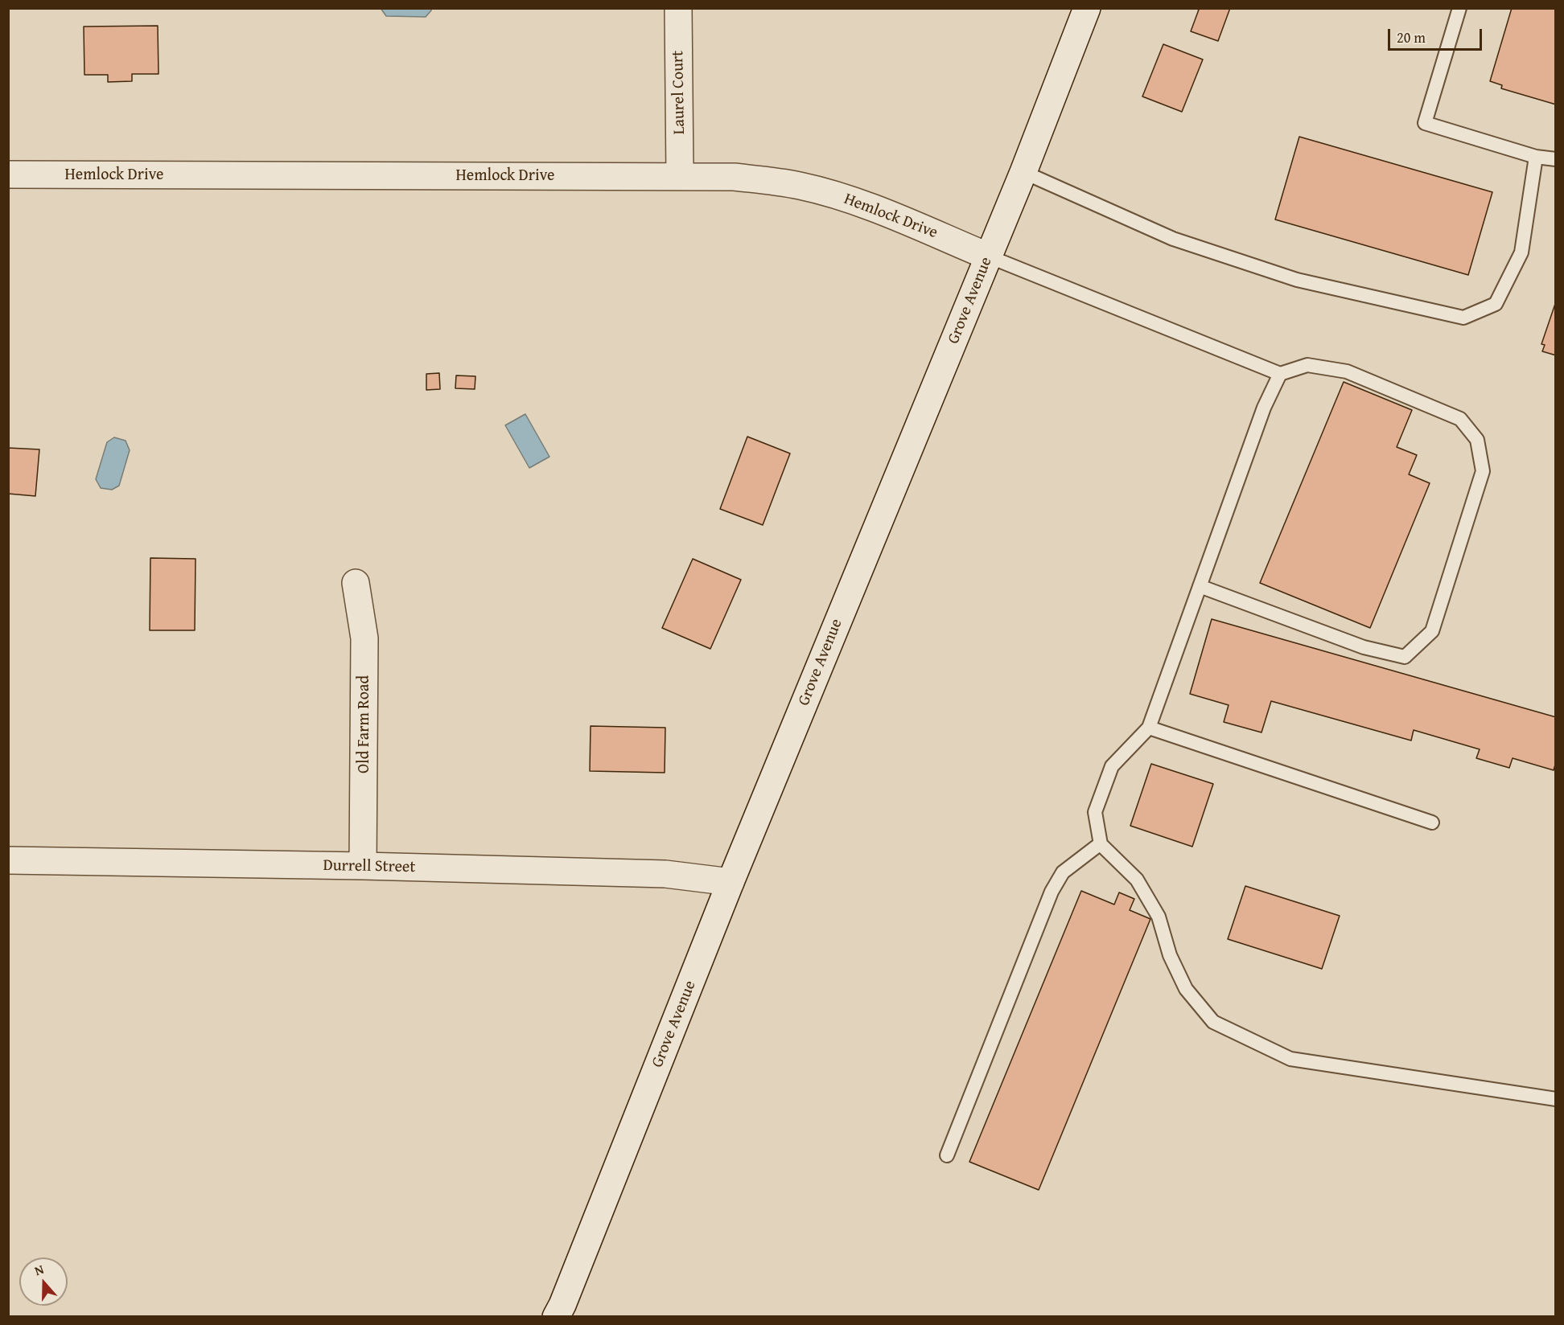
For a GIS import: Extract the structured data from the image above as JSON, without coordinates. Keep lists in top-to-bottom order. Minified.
{"streets":{"street":["Laurel Court","Hemlock Drive","Grove Avenue","Old Farm Road","Durrell Street"]},"crossings":[["Laurel Court","Hemlock Drive"],["Hemlock Drive","Grove Avenue"],["Grove Avenue","Durrell Street"],["Old Farm Road","Durrell Street"]],"scale_bar":"20 m","north":"top"}
